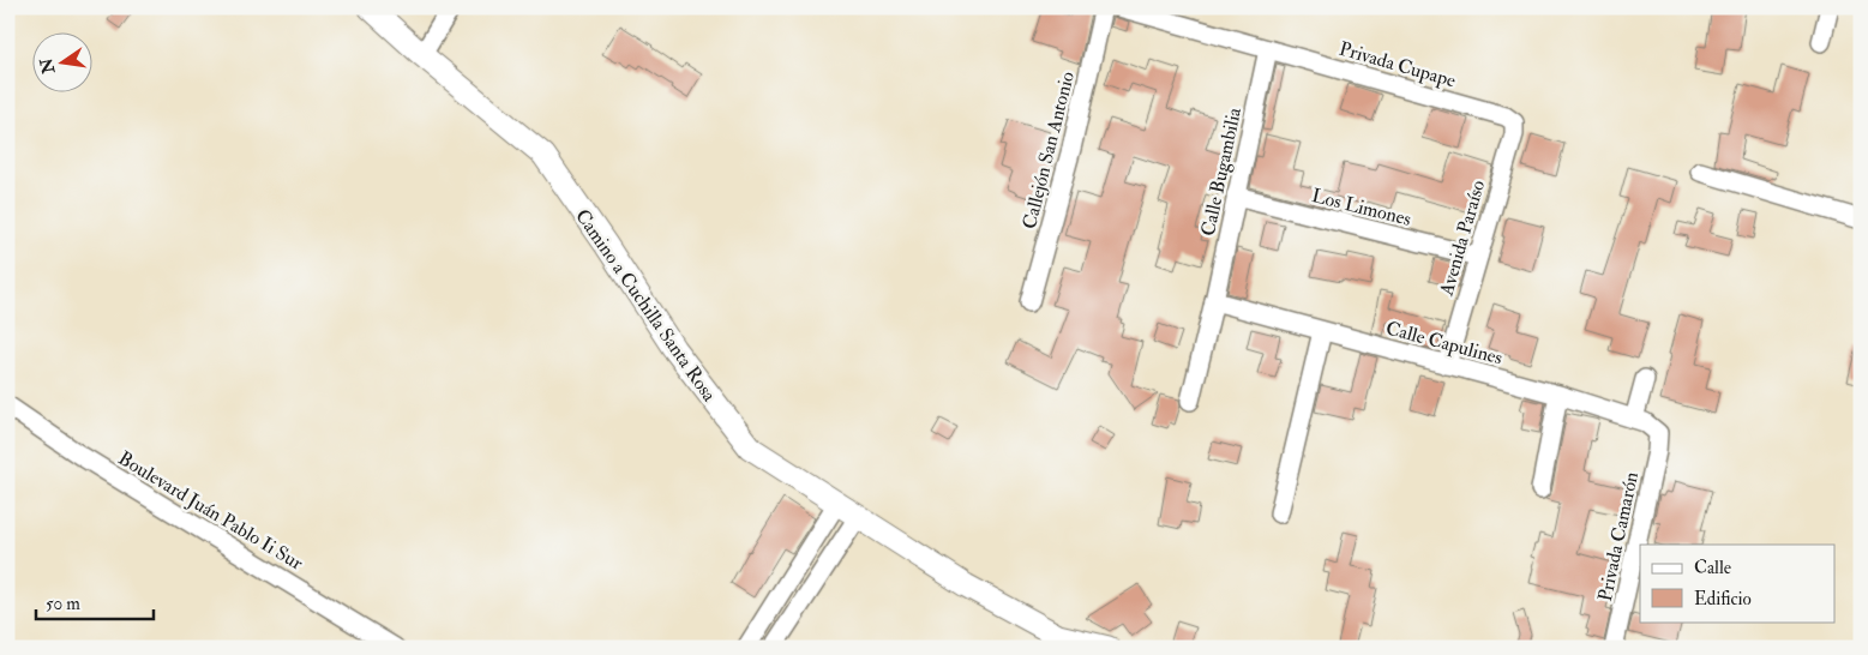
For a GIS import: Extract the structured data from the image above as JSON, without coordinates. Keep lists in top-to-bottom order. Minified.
{"streets":{"street":["Privada Cupape","Callejón San Antonio","Calle Bugambilia","Los Limones","Avenida Paraíso","Camino a Cuchilla Santa Rosa","Calle Capulines","Boulevard Juán Pablo Ii Sur","Privada Camarón"]},"crossings":[["Privada Cupape","Calle Bugambilia"],["Privada Cupape","Avenida Paraíso"],["Calle Bugambilia","Los Limones"],["Calle Bugambilia","Calle Capulines"],["Los Limones","Avenida Paraíso"],["Avenida Paraíso","Calle Capulines"],["Calle Capulines","Privada Camarón"]],"legend":["Calle","Edificio"],"scale_bar":"50 m","north":"left"}
